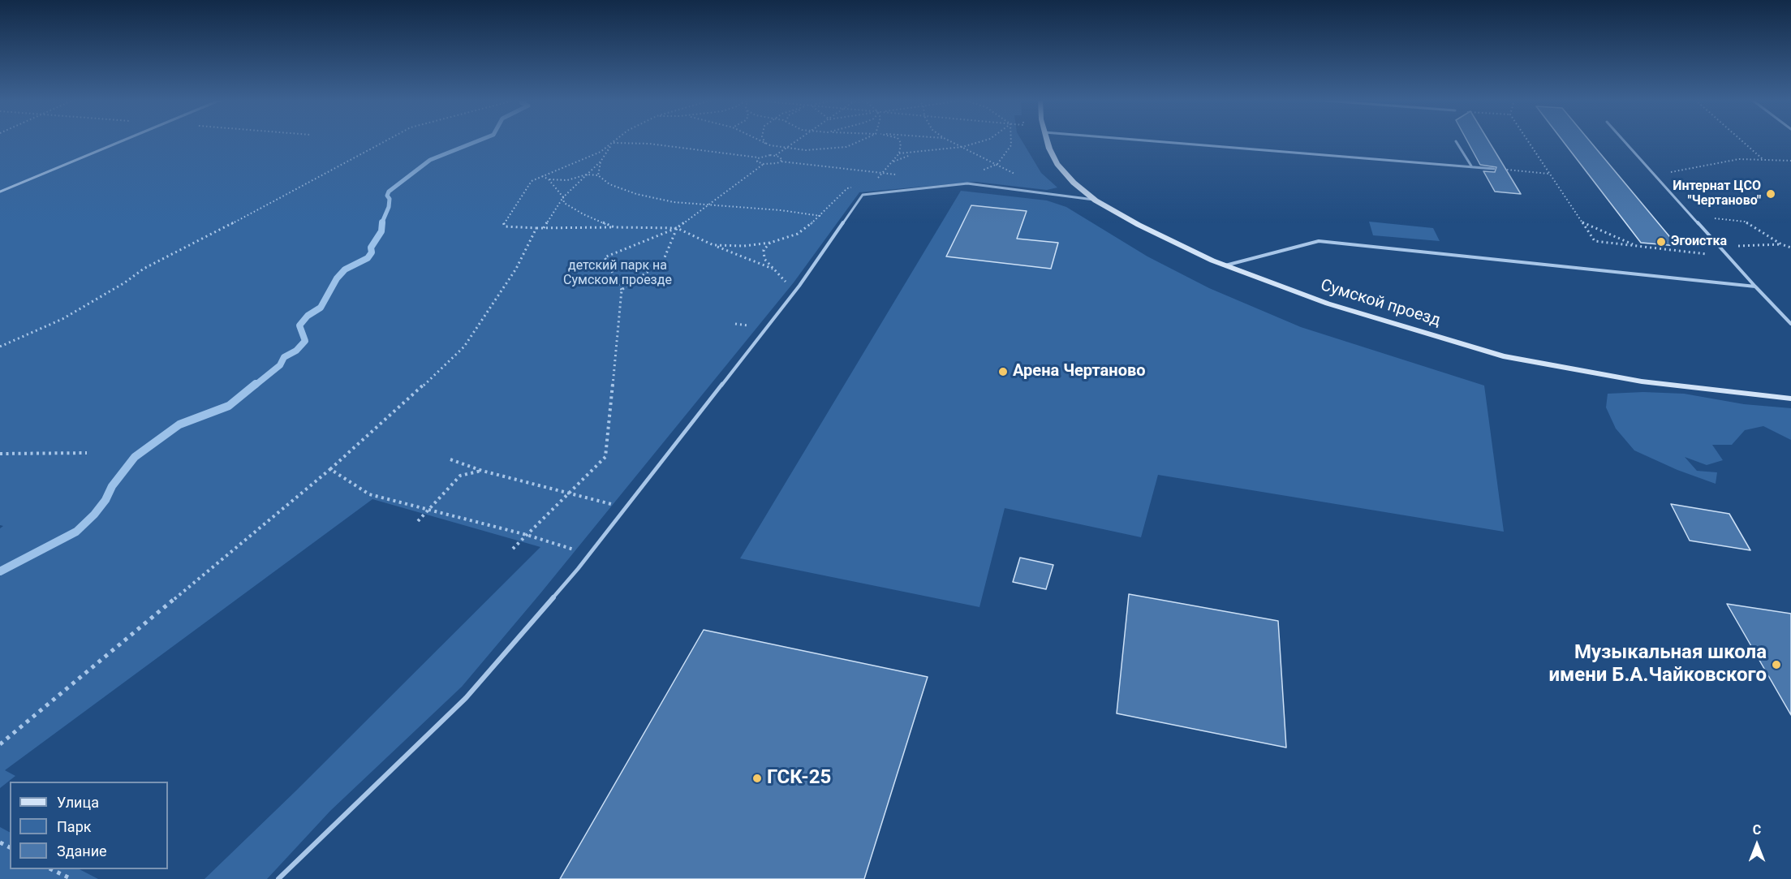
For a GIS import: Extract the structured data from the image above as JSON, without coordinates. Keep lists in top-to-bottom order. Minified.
{"streets":{"street":["Сумской проезд"]},"parks":["детский парк на Сумском проезде"],"places":["Интернат ЦСО \"Чертаново\"","Эгоистка","Арена Чертаново","Музыкальная школа имени Б.А.Чайковского","ГСК-25"],"legend":["Улица","Парк","Здание"],"north":"top"}
